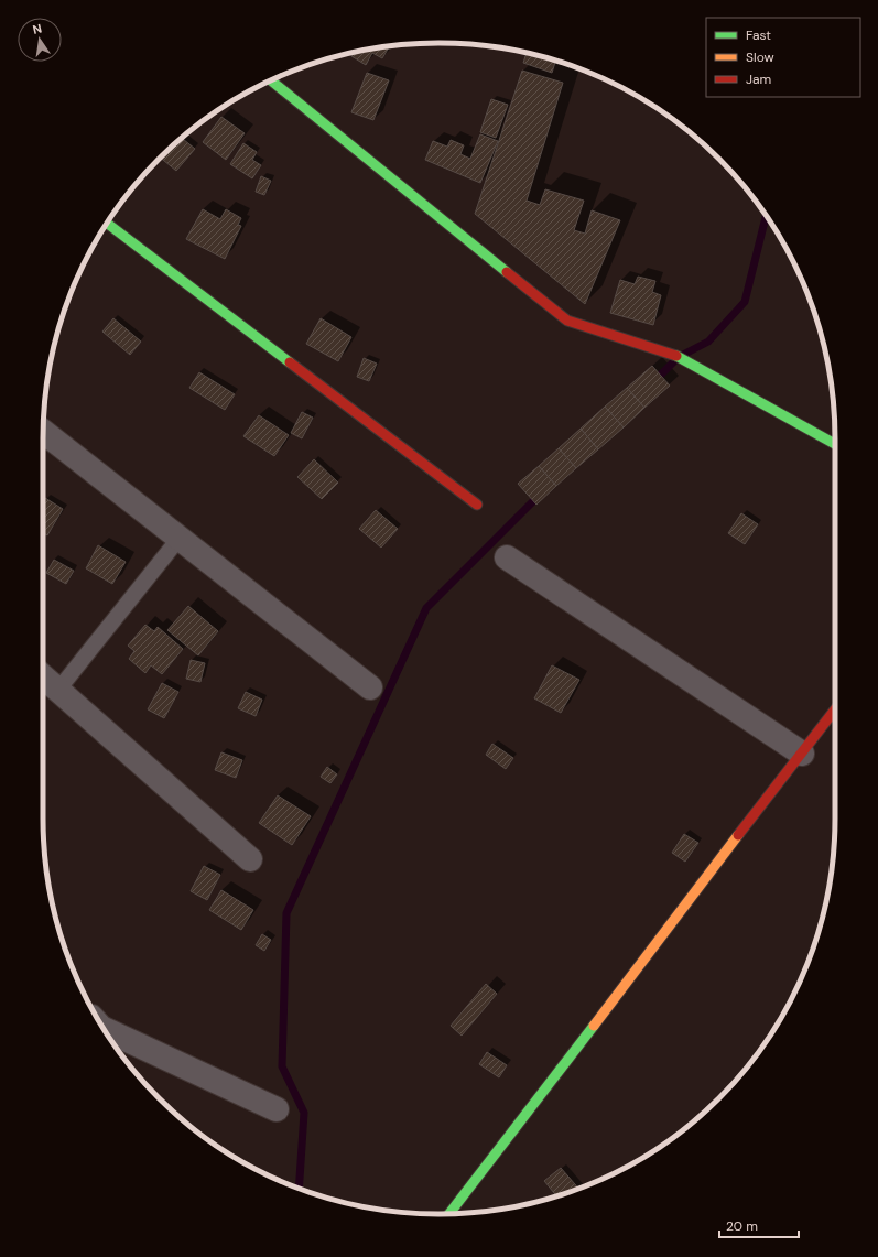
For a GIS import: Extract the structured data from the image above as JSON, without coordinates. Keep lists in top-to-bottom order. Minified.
{"legend":["Fast","Slow","Jam"],"scale_bar":"20 m","north":"top"}
